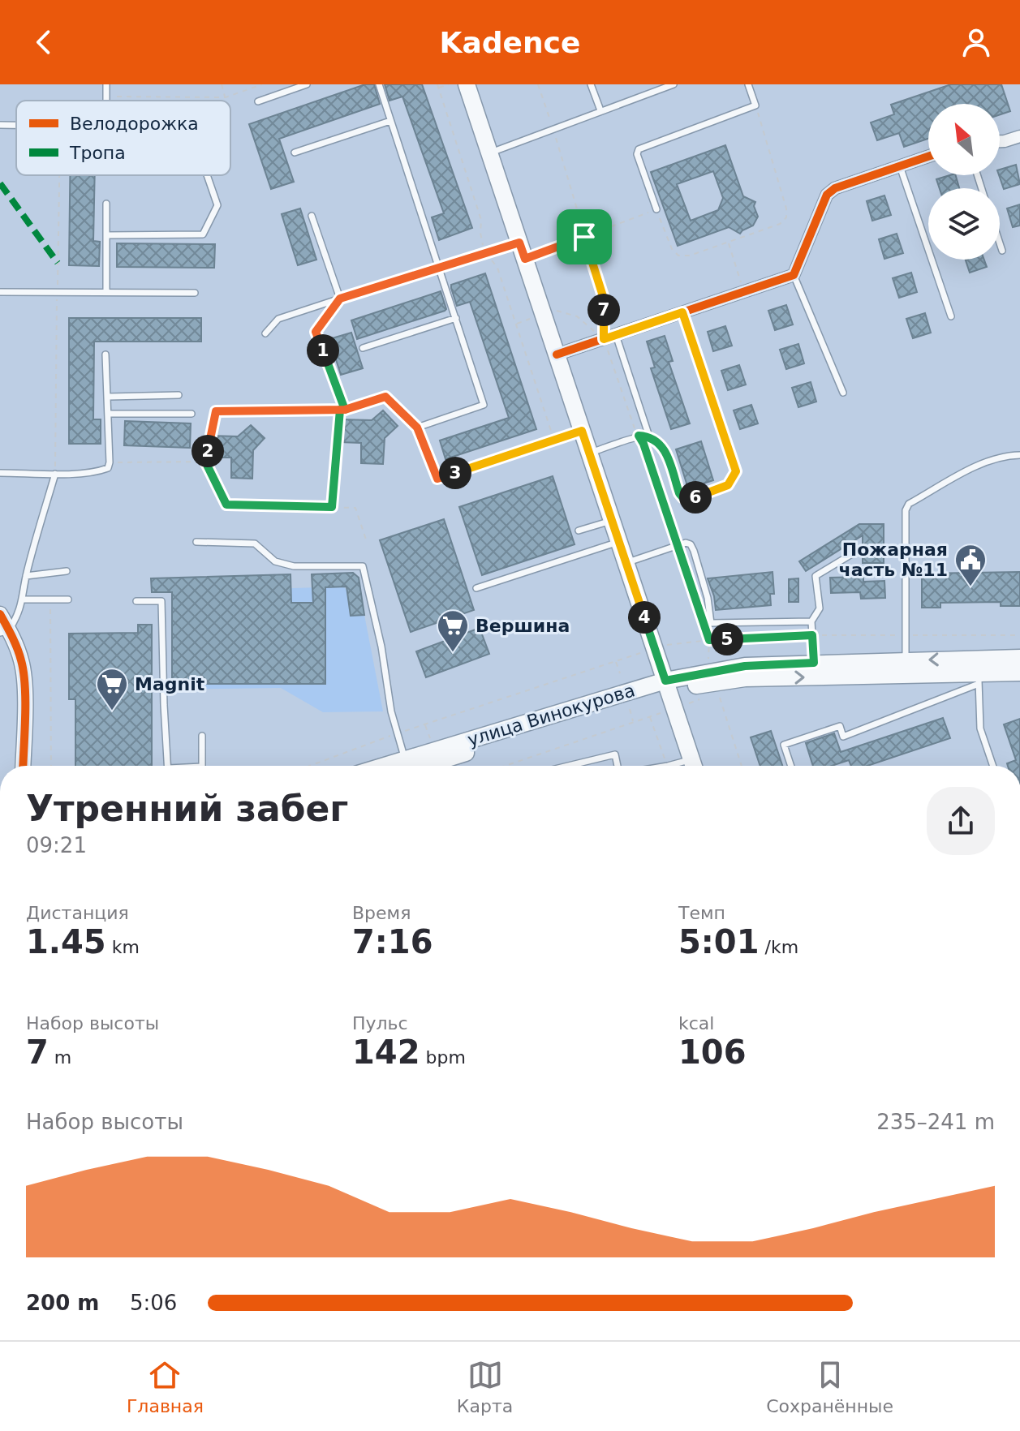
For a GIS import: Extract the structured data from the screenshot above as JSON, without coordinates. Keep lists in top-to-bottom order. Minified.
{"streets":{"main road":["улица Винокурова"]},"places":{"public building":["Пожарная часть №11"],"supermarket":["Вершина","Magnit"]},"legend":["Велодорожка","Тропа"],"north":"top left","page":{"header":"Kadence","pins":["7","1","2","3","6","4","5"],"heading":["Утренний забег","09:21"],"stats":[["Дистанция","1.45 km"],["Время","7:16"],["Темп","5:01 /km"],["Набор высоты","7 m"],["Пульс","142 bpm"],["kcal","106"]],"chart":["Набор высоты","235–241 m"],"list":[{"name":"200 m","note":"5:06"}],"tabs":["Главная","Карта","Сохранённые"]}}
